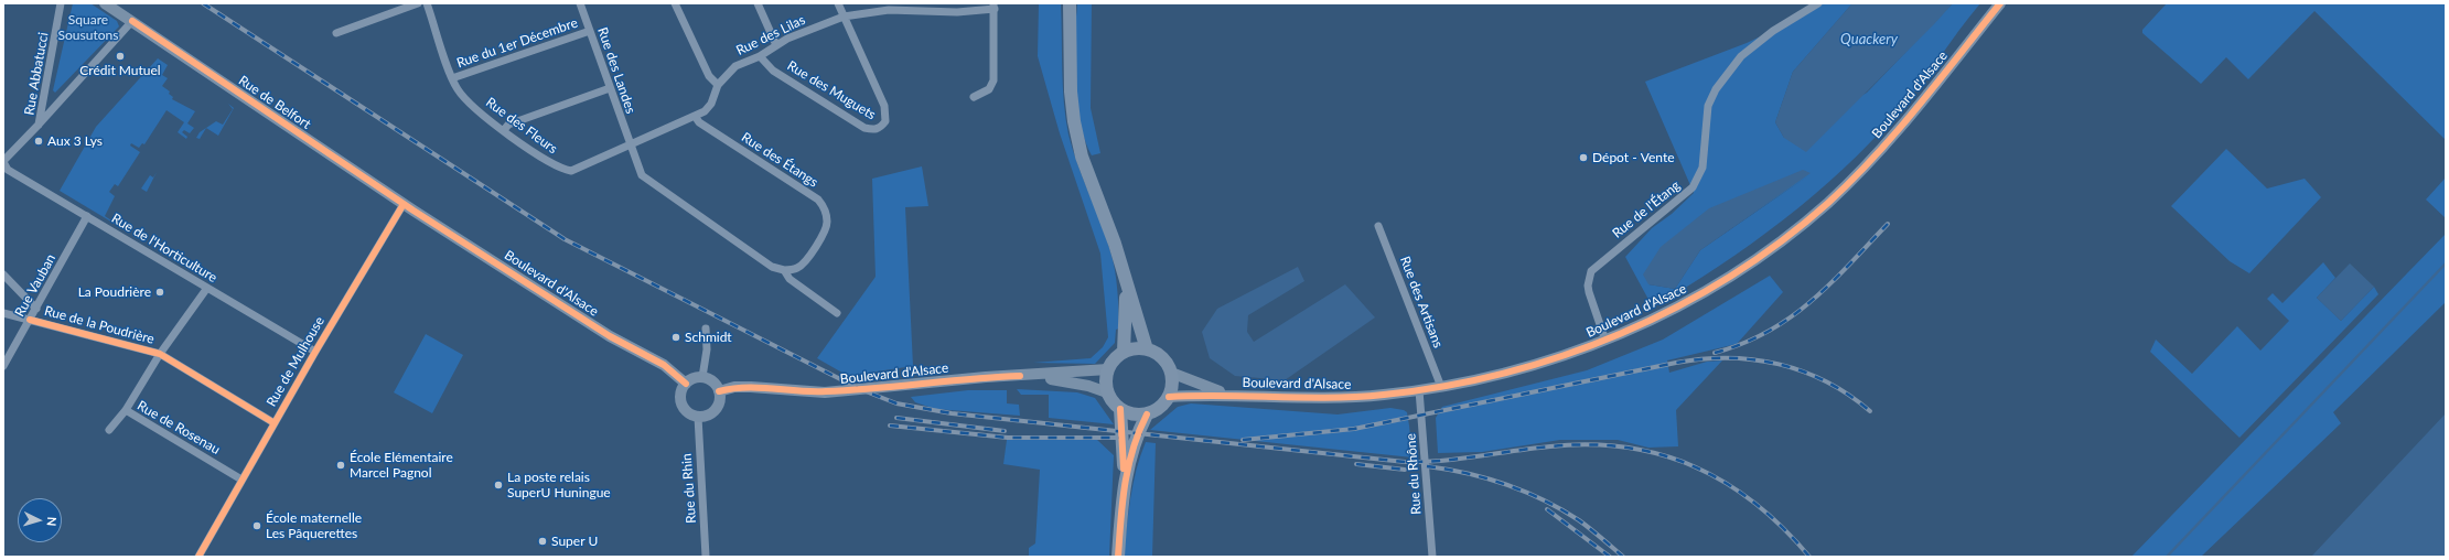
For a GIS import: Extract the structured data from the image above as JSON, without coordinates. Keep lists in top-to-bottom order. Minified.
{"streets":{"main road":["Boulevard d'Alsace","Rue de Belfort"],"street":["Rue des Lilas","Rue du 1er Décembre","Rue des Landes","Rue Abbatucci","Rue des Muguets","Rue des Fleurs","Rue des Étangs","Rue de l'Étang","Rue de l'Horticulture","Rue Vauban","Rue des Artisans","Rue de la Poudrière","Rue de Mulhouse","Rue de Rosenau","Rue du Rhône","Rue du Rhin"]},"crossings":[["Rue des Lilas","Rue des Muguets"],["Rue des Lilas","Rue des Fleurs"],["Rue du 1er Décembre","Rue des Landes"],["Rue du 1er Décembre","Rue des Fleurs"],["Rue des Landes","Rue des Fleurs"],["Rue Abbatucci","Rue de l'Horticulture"],["Boulevard d'Alsace","Rue de Belfort"],["Boulevard d'Alsace","Rue de l'Étang"],["Boulevard d'Alsace","Rue des Artisans"],["Boulevard d'Alsace","Rue de Mulhouse"],["Boulevard d'Alsace","Rue du Rhône"],["Boulevard d'Alsace","Rue du Rhin"],["Rue de Belfort","Rue de Mulhouse"],["Rue des Fleurs","Rue des Étangs"],["Rue de l'Horticulture","Rue Vauban"],["Rue de l'Horticulture","Rue de Mulhouse"],["Rue Vauban","Rue de la Poudrière"],["Rue de la Poudrière","Rue de Mulhouse"],["Rue de Mulhouse","Rue de Rosenau"]],"water":["Quackery"],"parks":["Square Sousutons"],"places":["Crédit Mutuel","Aux 3 Lys","Dépot - Vente","La Poudrière","Schmidt","École Elémentaire Marcel Pagnol","La poste relais SuperU Huningue","École maternelle Les Pâquerettes","Super U"],"north":"right"}
